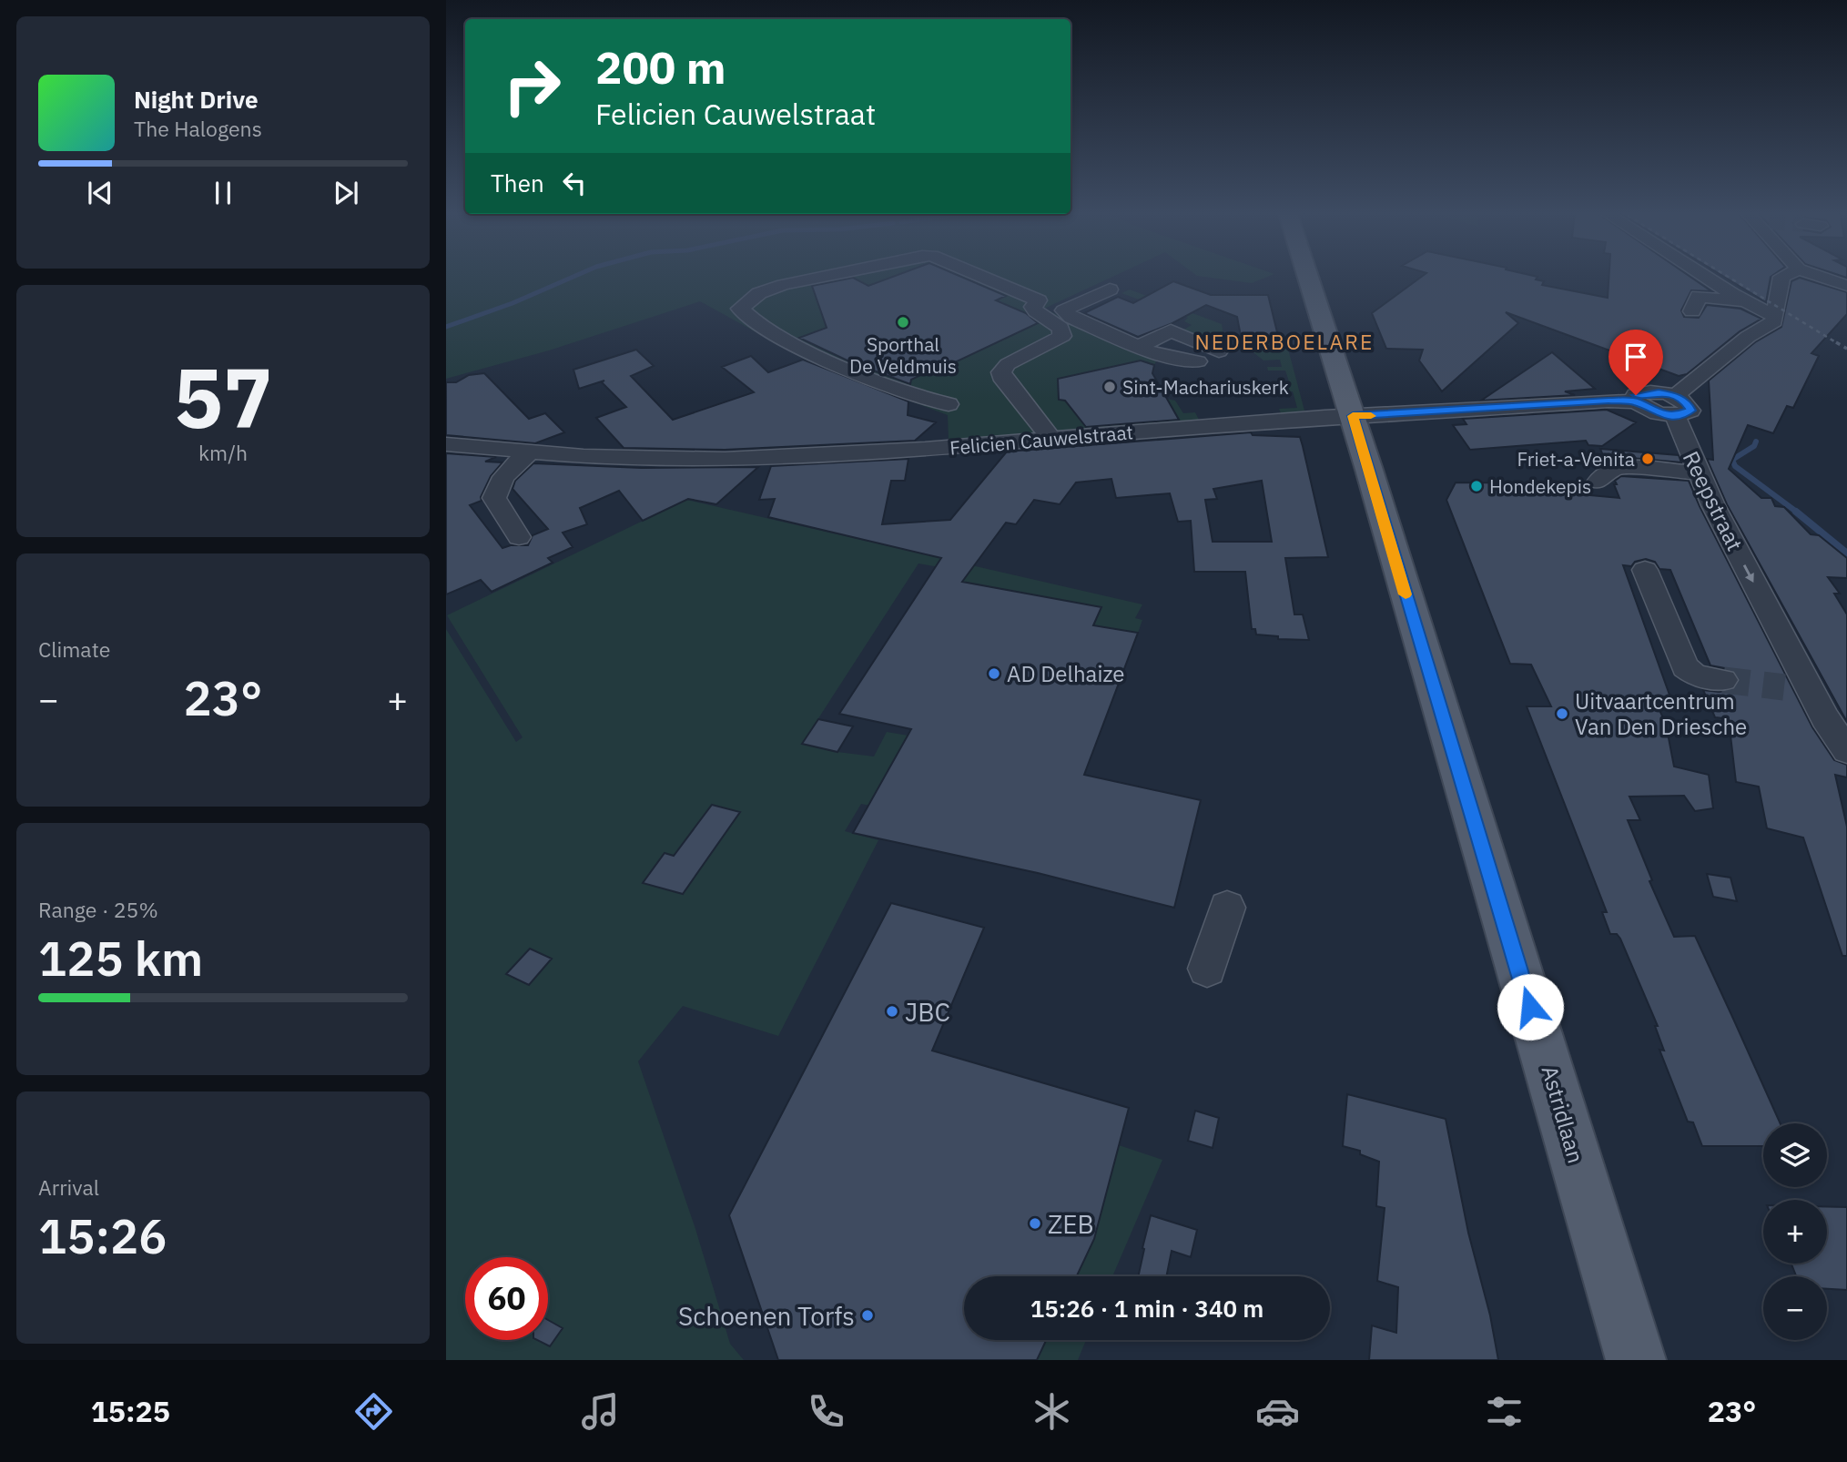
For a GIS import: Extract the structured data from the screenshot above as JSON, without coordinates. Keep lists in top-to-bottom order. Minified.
{"streets":{"main road":["Astridlaan"],"street":["Felicien Cauwelstraat","Reepstraat"]},"crossings":[["Felicien Cauwelstraat","Reepstraat"],["Felicien Cauwelstraat","Astridlaan"]],"districts":["NEDERBOELARE"],"places":["Sporthal De Veldmuis","Sint-Machariuskerk","Friet-a-Venita","Hondekepis","AD Delhaize","Uitvaartcentrum Van Den Driesche","JBC","ZEB","Schoenen Torfs"],"page":{"turn":["200 m","Felicien Cauwelstraat"],"song":["Night Drive","The Halogens"],"then":"Then","tile":[["57","km/h"],"Climate",["Range · 25%","125 km"],["Arrival","15:26"]],"heat":["−","23°","+"],"map_buttons":["+","−"],"limit":"60","trip":"15:26 · 1 min · 340 m","tabs":["15:25","23°"]}}
